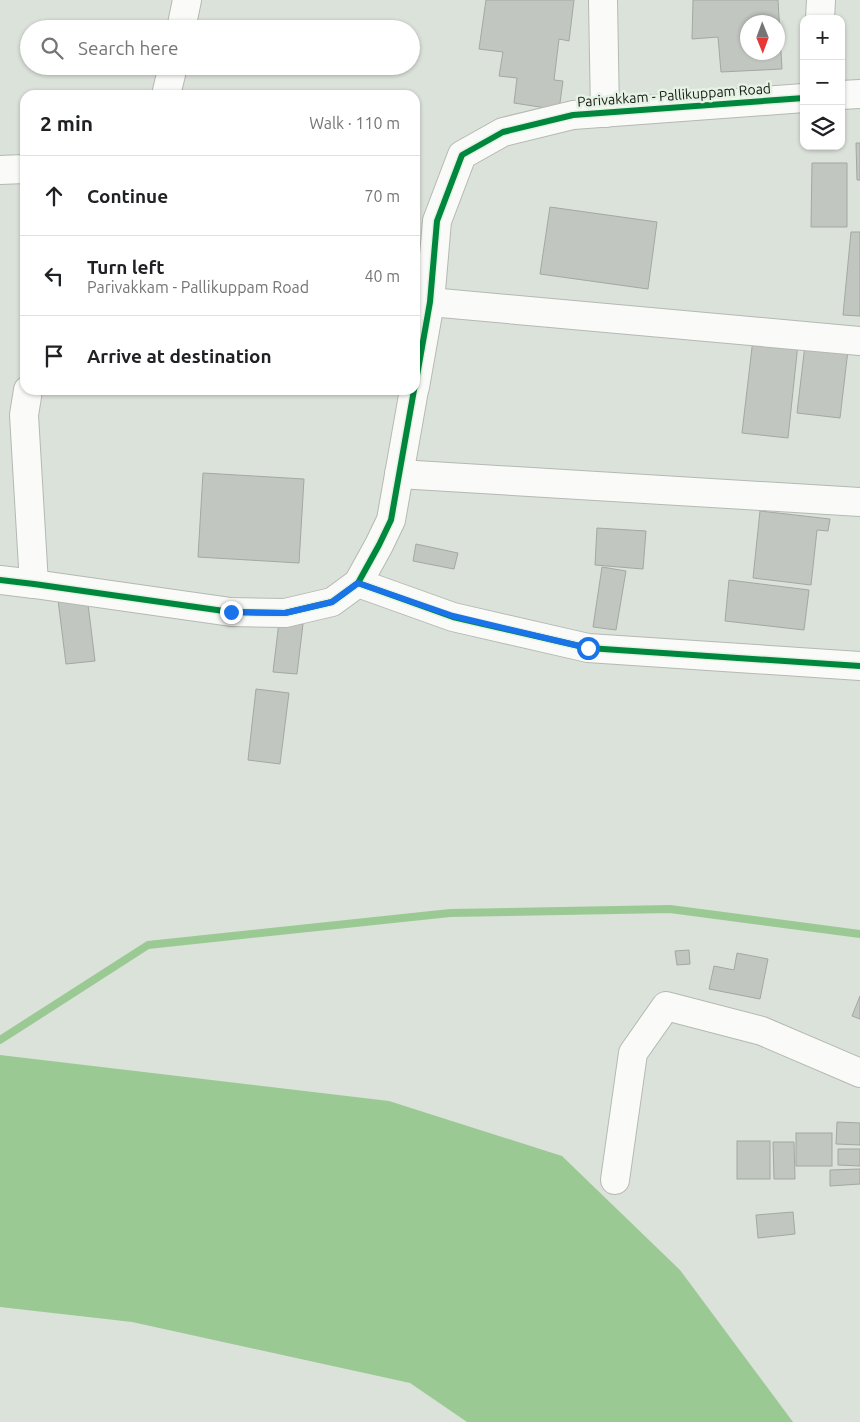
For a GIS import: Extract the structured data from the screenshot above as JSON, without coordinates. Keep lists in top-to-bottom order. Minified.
{"streets":{"street":["Parivakkam - Pallikuppam Road"]},"north":"bottom","page":{"map_buttons":["+","−"],"search":"Search here","heading":["2 min","Walk · 110 m"],"list":[["Continue","70 m"],["Turn left","Parivakkam - Pallikuppam Road","40 m"],"Arrive at destination"]}}
